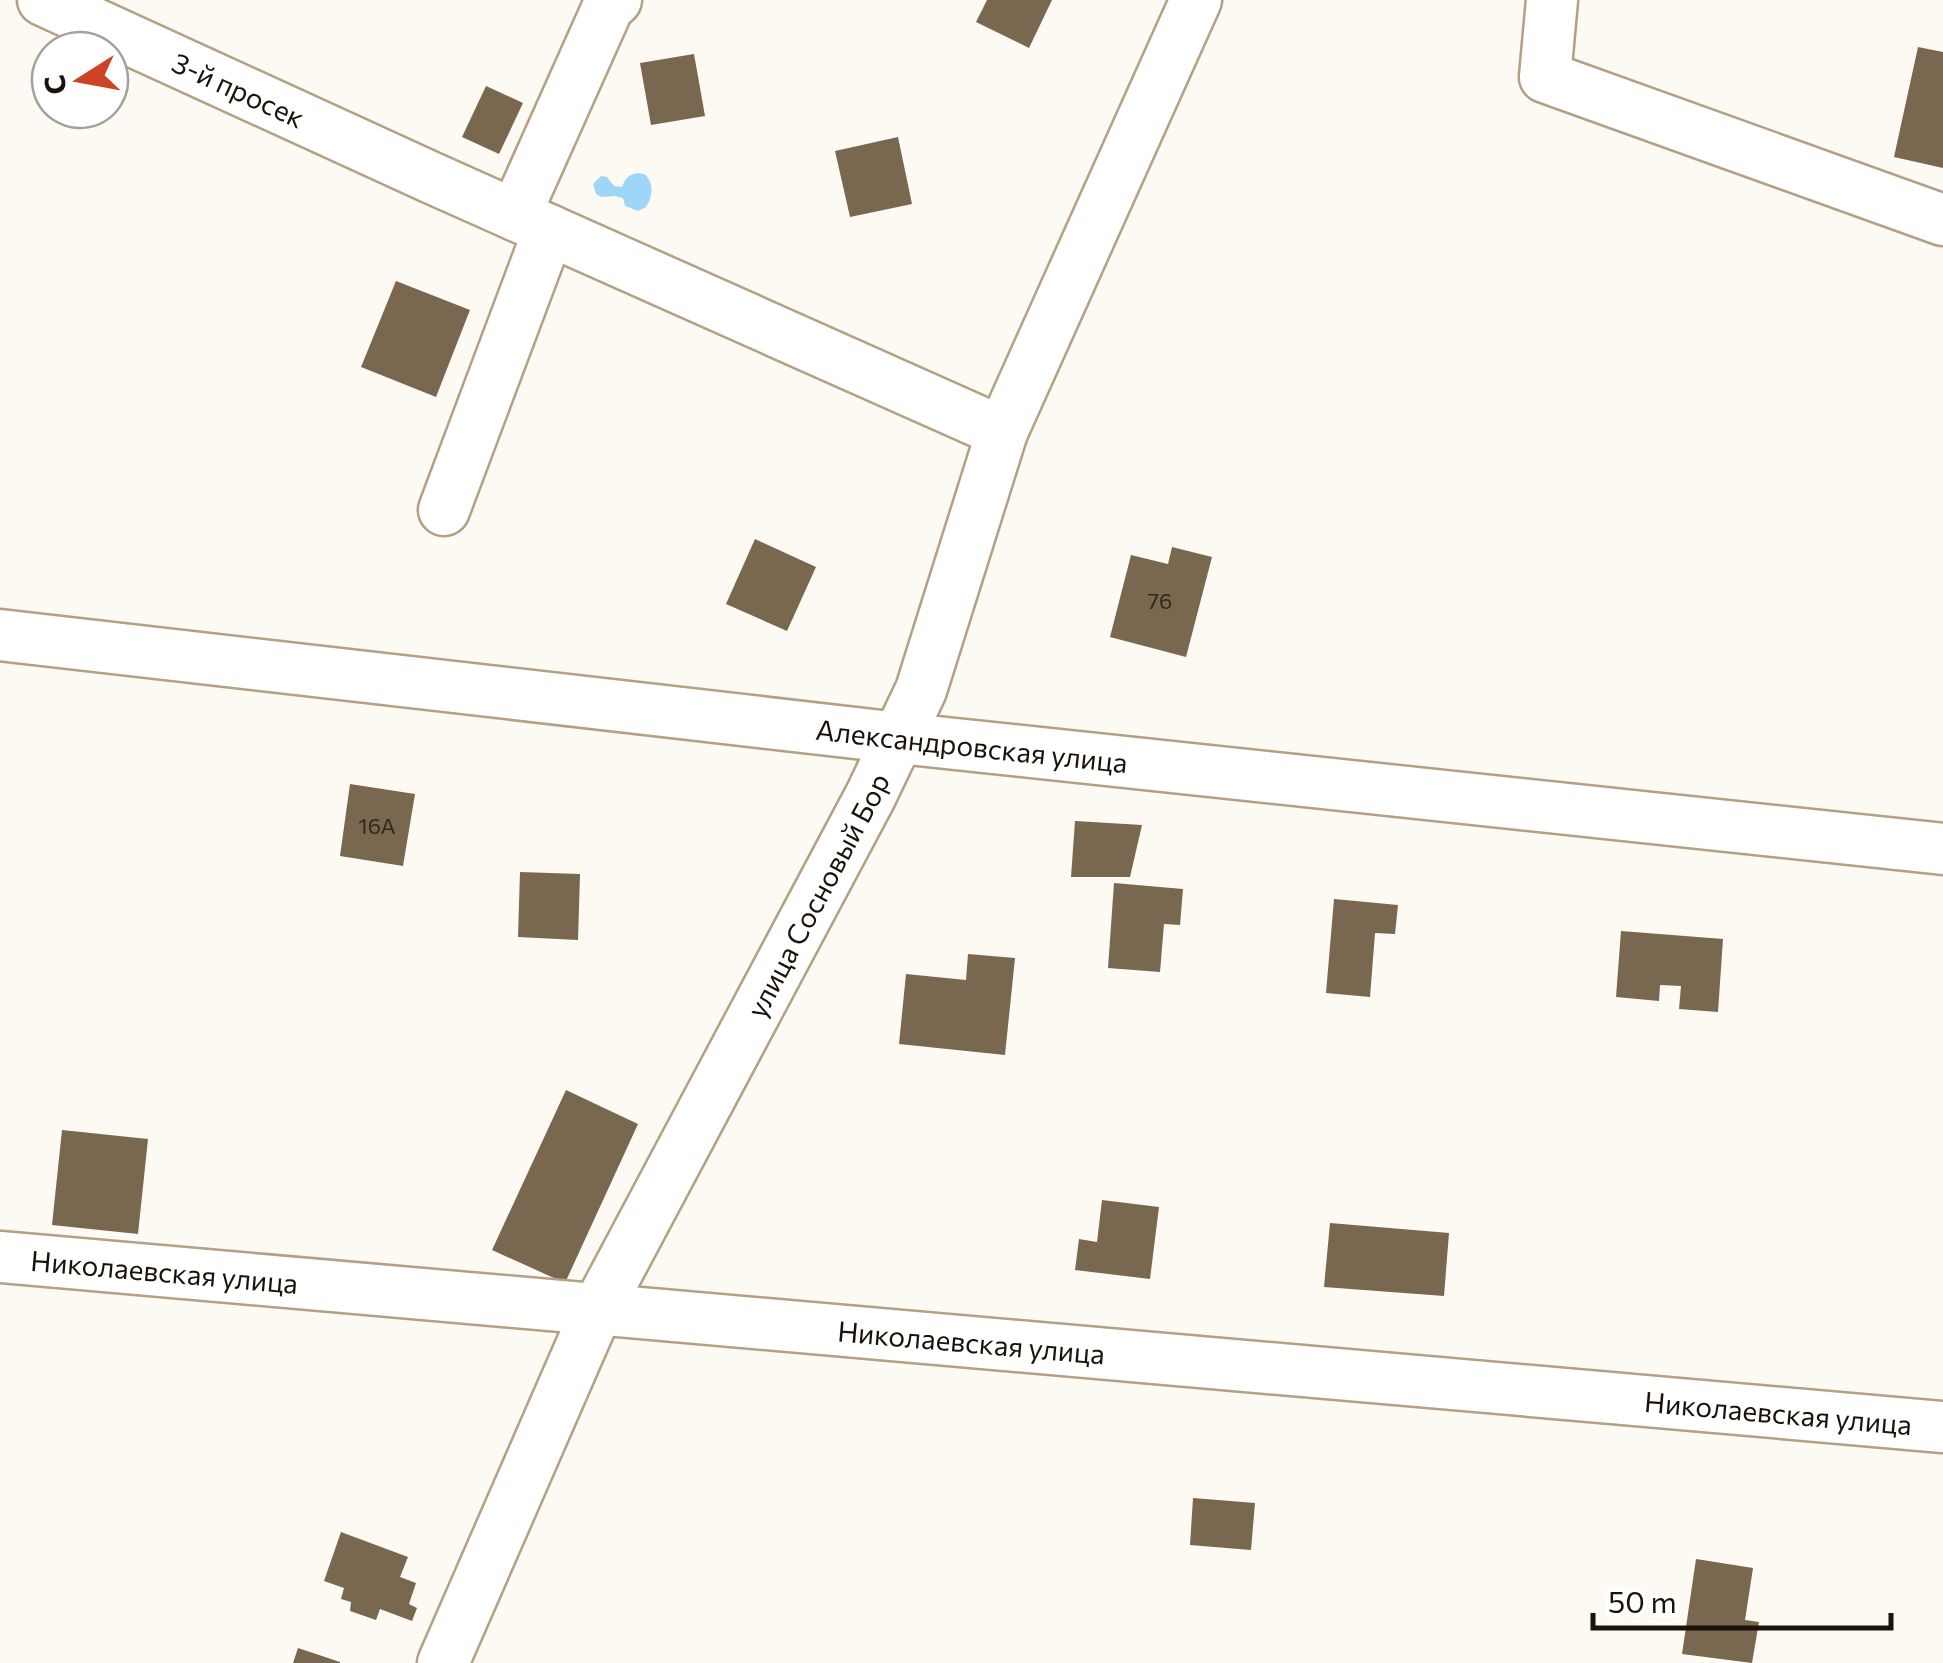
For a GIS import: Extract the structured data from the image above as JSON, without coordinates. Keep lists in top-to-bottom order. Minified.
{"streets":{"street":["3-й просек","Александровская улица","улица Сосновый Бор","Николаевская улица"]},"crossings":[["3-й просек","улица Сосновый Бор"],["Александровская улица","улица Сосновый Бор"],["улица Сосновый Бор","Николаевская улица"]],"house_numbers":["76","16А"],"scale_bar":"50 m","north":"left"}
